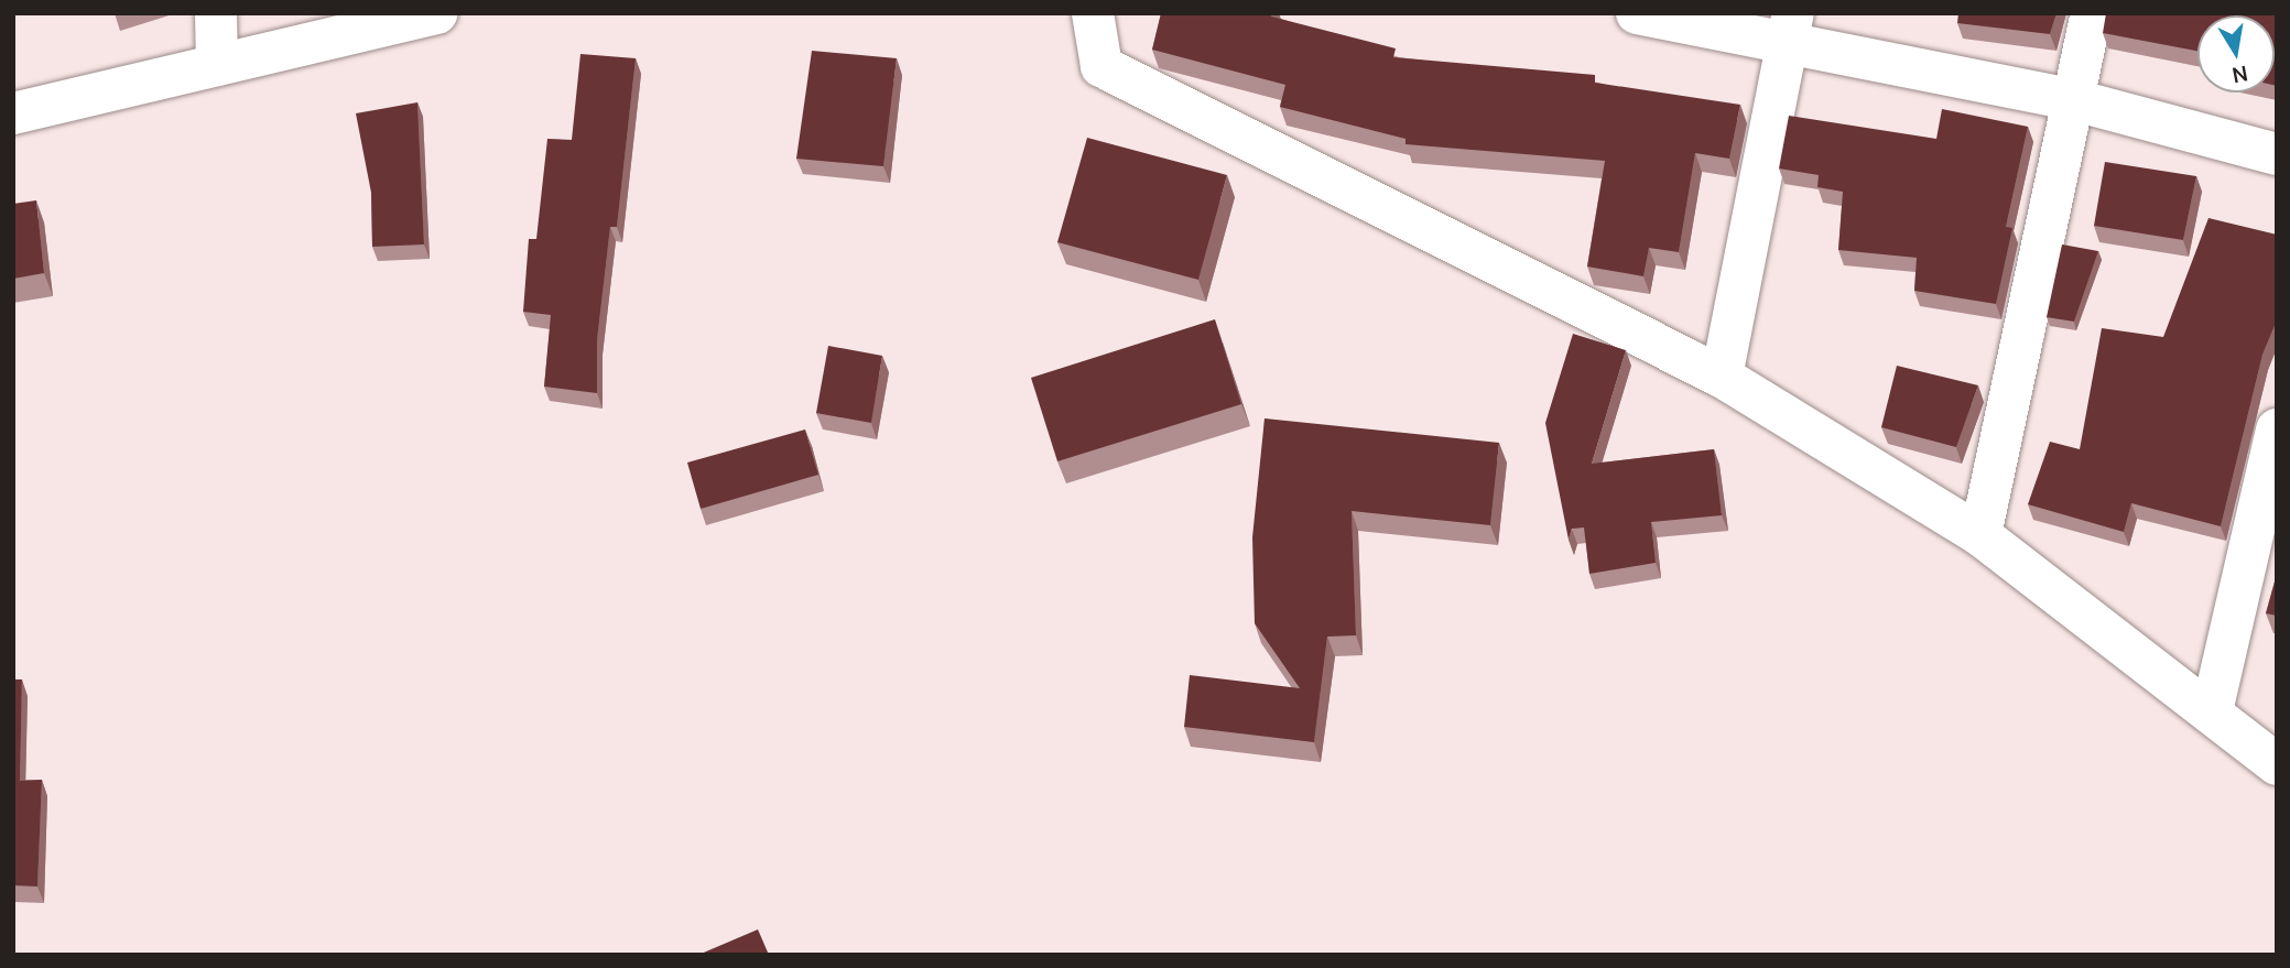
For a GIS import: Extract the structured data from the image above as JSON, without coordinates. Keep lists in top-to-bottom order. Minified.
{"north":"bottom"}
